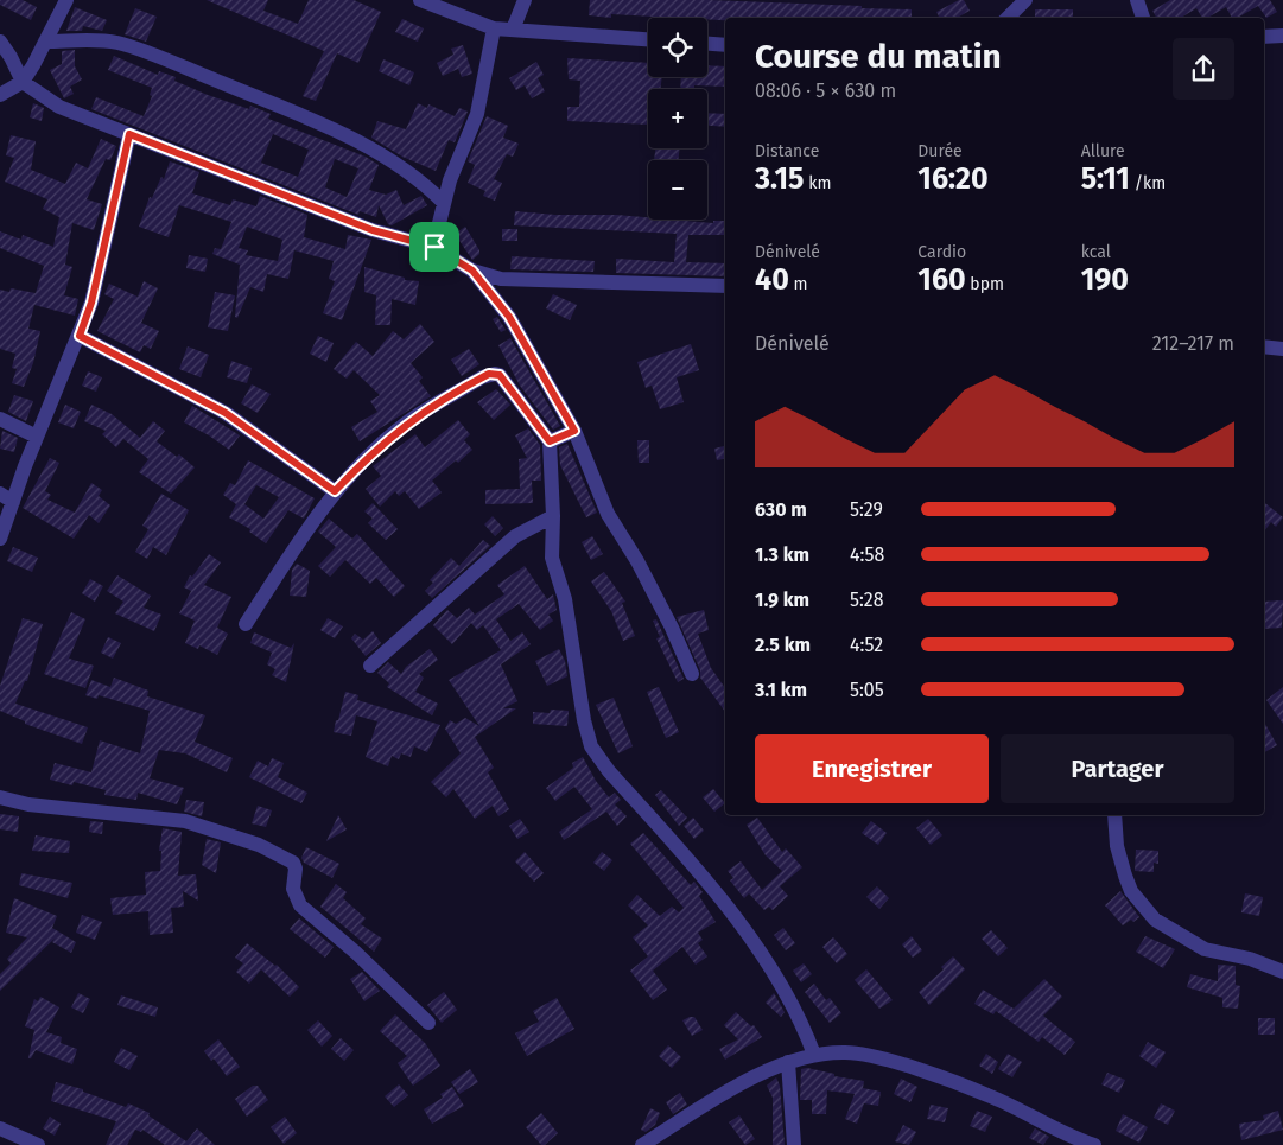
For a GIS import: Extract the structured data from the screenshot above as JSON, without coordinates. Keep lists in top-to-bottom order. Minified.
{"page":{"map_buttons":["+","−"],"heading":["Course du matin","08:06 · 5 × 630 m"],"stats":[["Distance","3.15 km"],["Durée","16:20"],["Allure","5:11 /km"],["Dénivelé","40 m"],["Cardio","160 bpm"],["kcal","190"]],"chart":["Dénivelé","212–217 m"],"list":[{"name":"630 m","note":"5:29"},{"name":"1.3 km","note":"4:58"},{"name":"1.9 km","note":"5:28"},{"name":"2.5 km","note":"4:52"},{"name":"3.1 km","note":"5:05"}],"buttons":["Enregistrer","Partager"]}}
